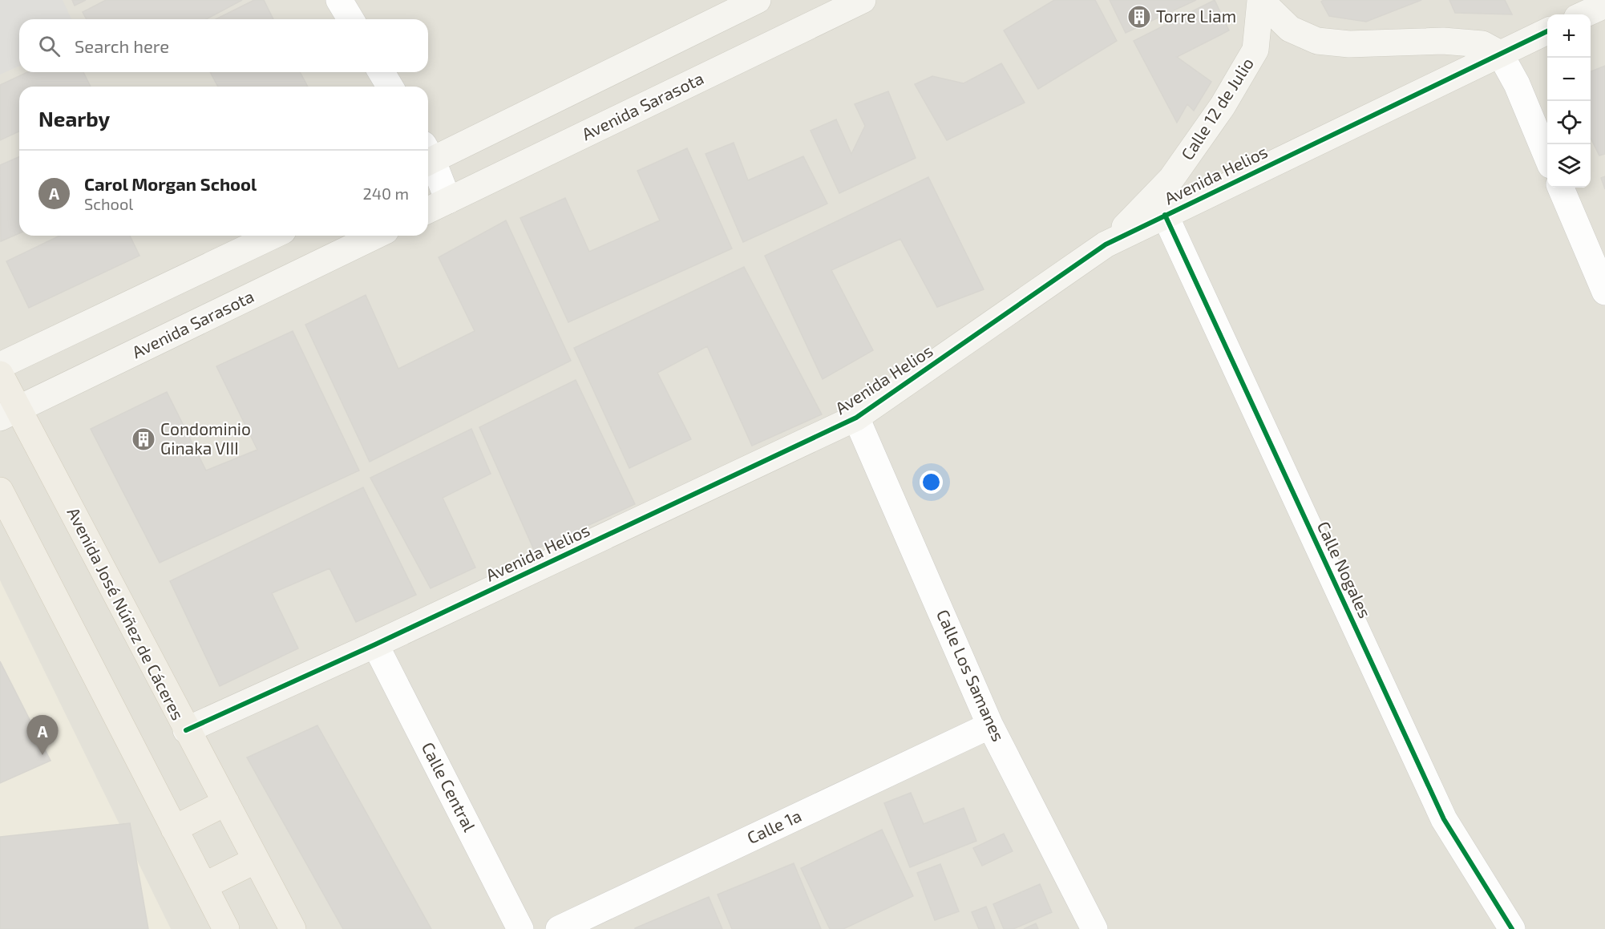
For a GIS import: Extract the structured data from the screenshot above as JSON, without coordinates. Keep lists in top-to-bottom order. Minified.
{"streets":{"main road":["Avenida José Núñez de Cáceres"],"street":["Avenida Sarasota","Calle 12 de Julio","Avenida Helios","Calle Nogales","Calle Los Samanes","Calle Central","Calle 1a"]},"crossings":[["Avenida Sarasota","Avenida José Núñez de Cáceres"],["Calle 12 de Julio","Avenida Helios"],["Avenida Helios","Calle Nogales"],["Avenida Helios","Avenida José Núñez de Cáceres"],["Avenida Helios","Calle Los Samanes"],["Avenida Helios","Calle Central"],["Calle Los Samanes","Calle 1a"]],"places":{"building":["Torre Liam","Condominio Ginaka VIII"]},"page":{"map_buttons":["+","−"],"search":"Search here","heading":"Nearby","list":[{"mark":"A","name":"Carol Morgan School","note":"School","value":"240 m"}],"pins":"A"}}
